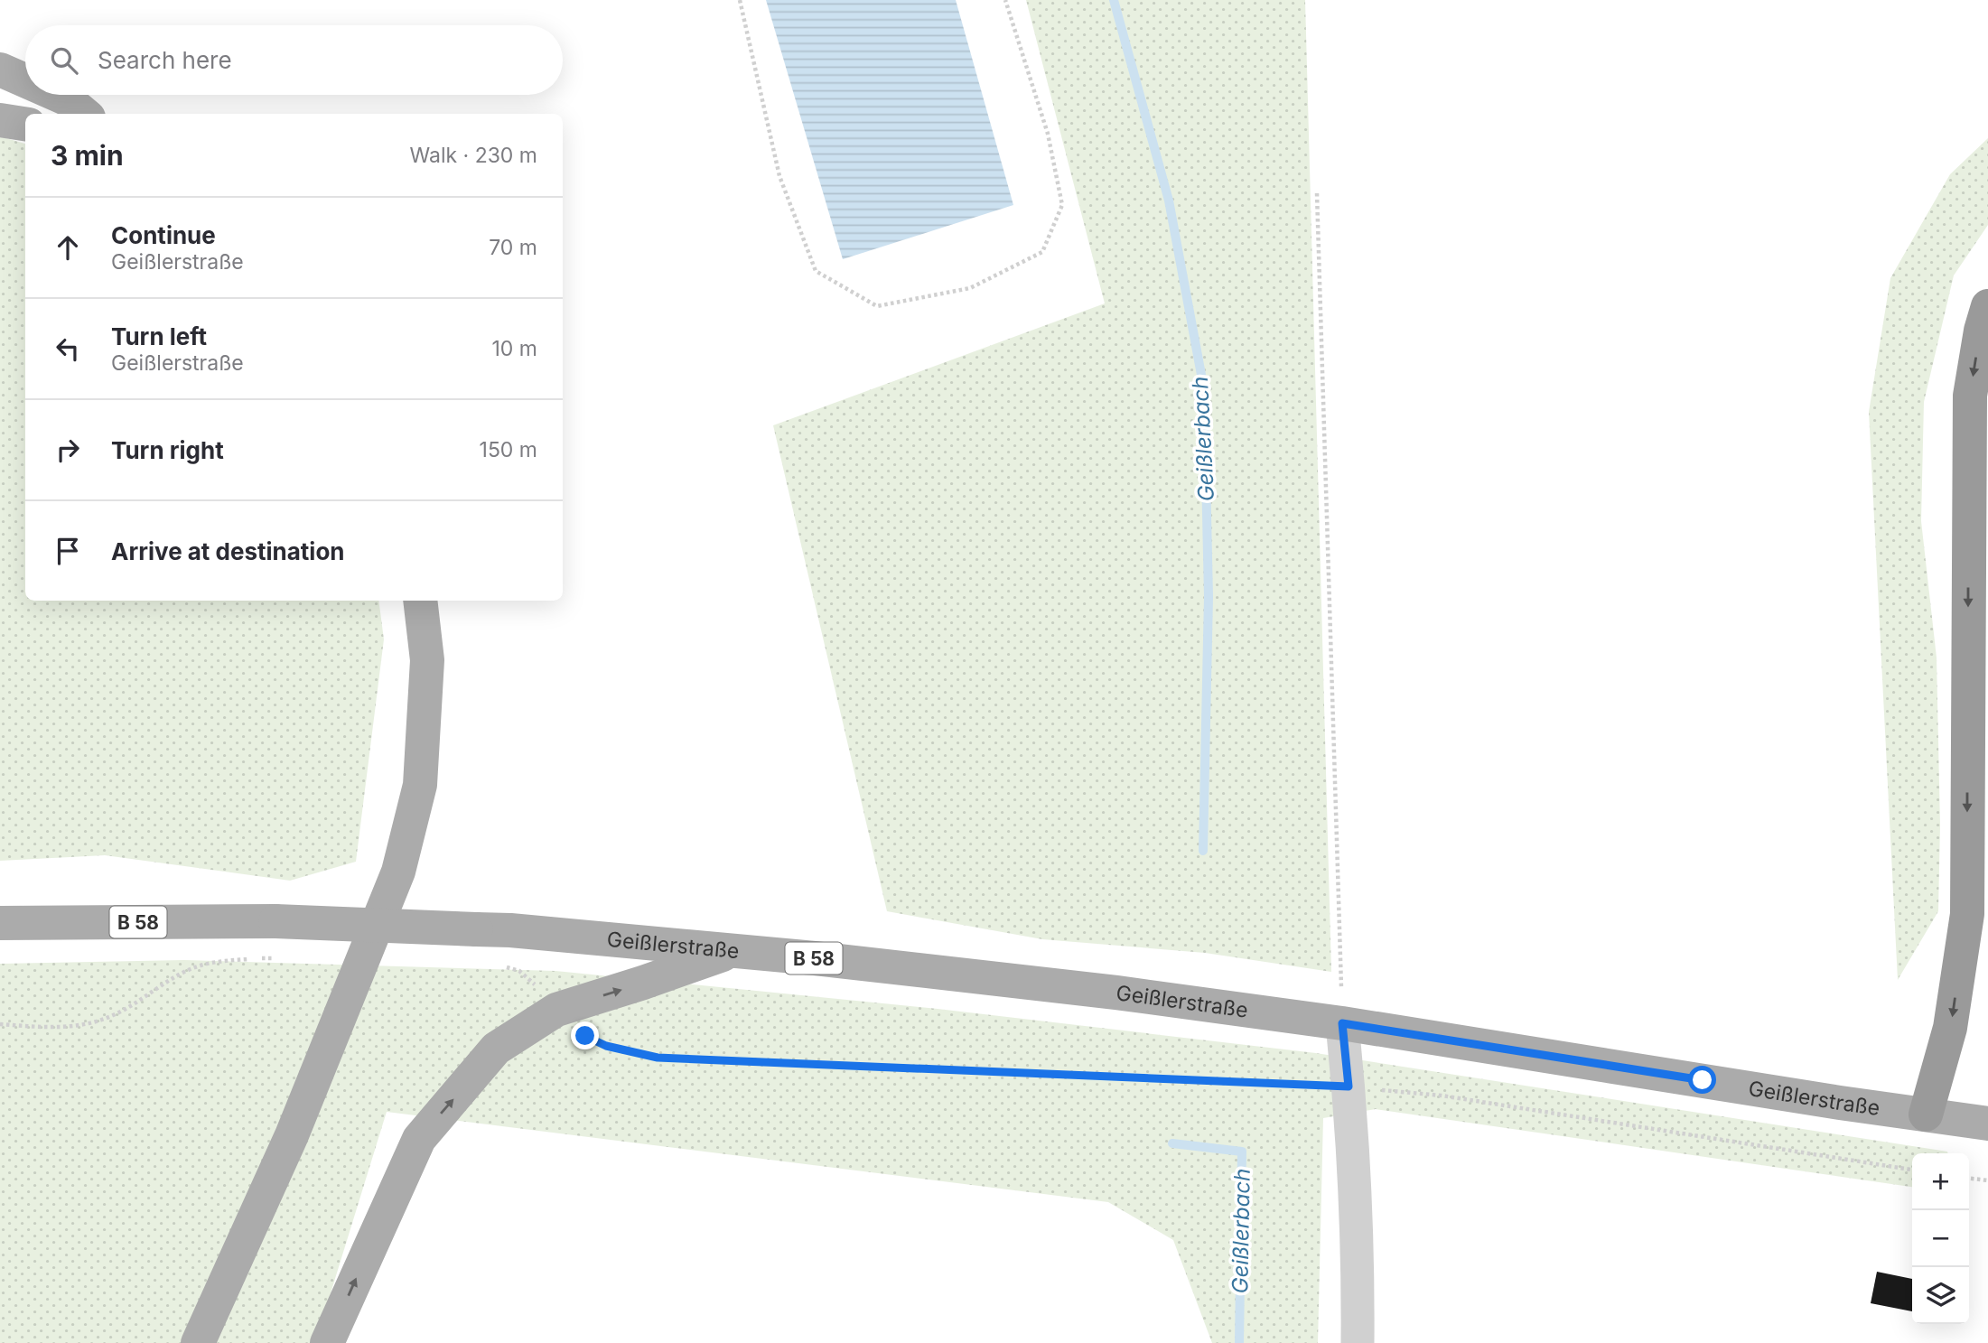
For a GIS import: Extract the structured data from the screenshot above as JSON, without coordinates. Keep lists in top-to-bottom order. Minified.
{"streets":{"main road":["B 58","Geißlerstraße"]},"water":["Geißlerbach"],"page":{"search":"Search here","heading":["3 min","Walk · 230 m"],"list":[["Continue","Geißlerstraße","70 m"],["Turn left","Geißlerstraße","10 m"],["Turn right","150 m"],"Arrive at destination"],"map_buttons":["+","−"]}}
